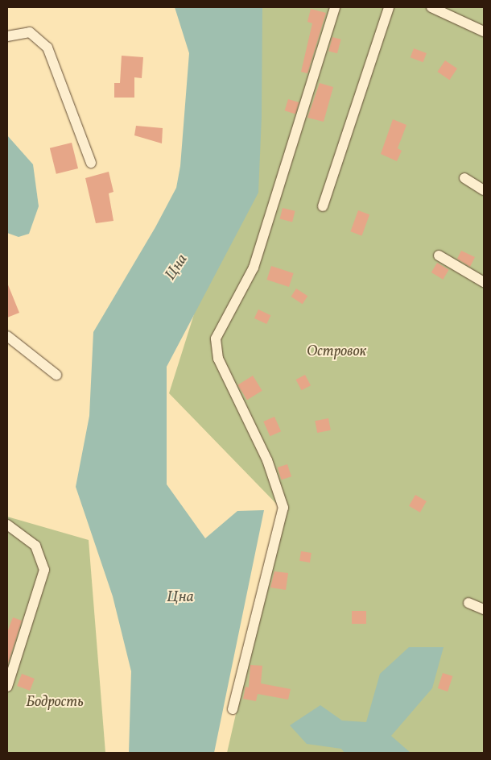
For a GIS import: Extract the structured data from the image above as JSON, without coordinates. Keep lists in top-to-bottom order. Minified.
{"water":["Цна"],"parks":["Островок","Бодрость"]}
